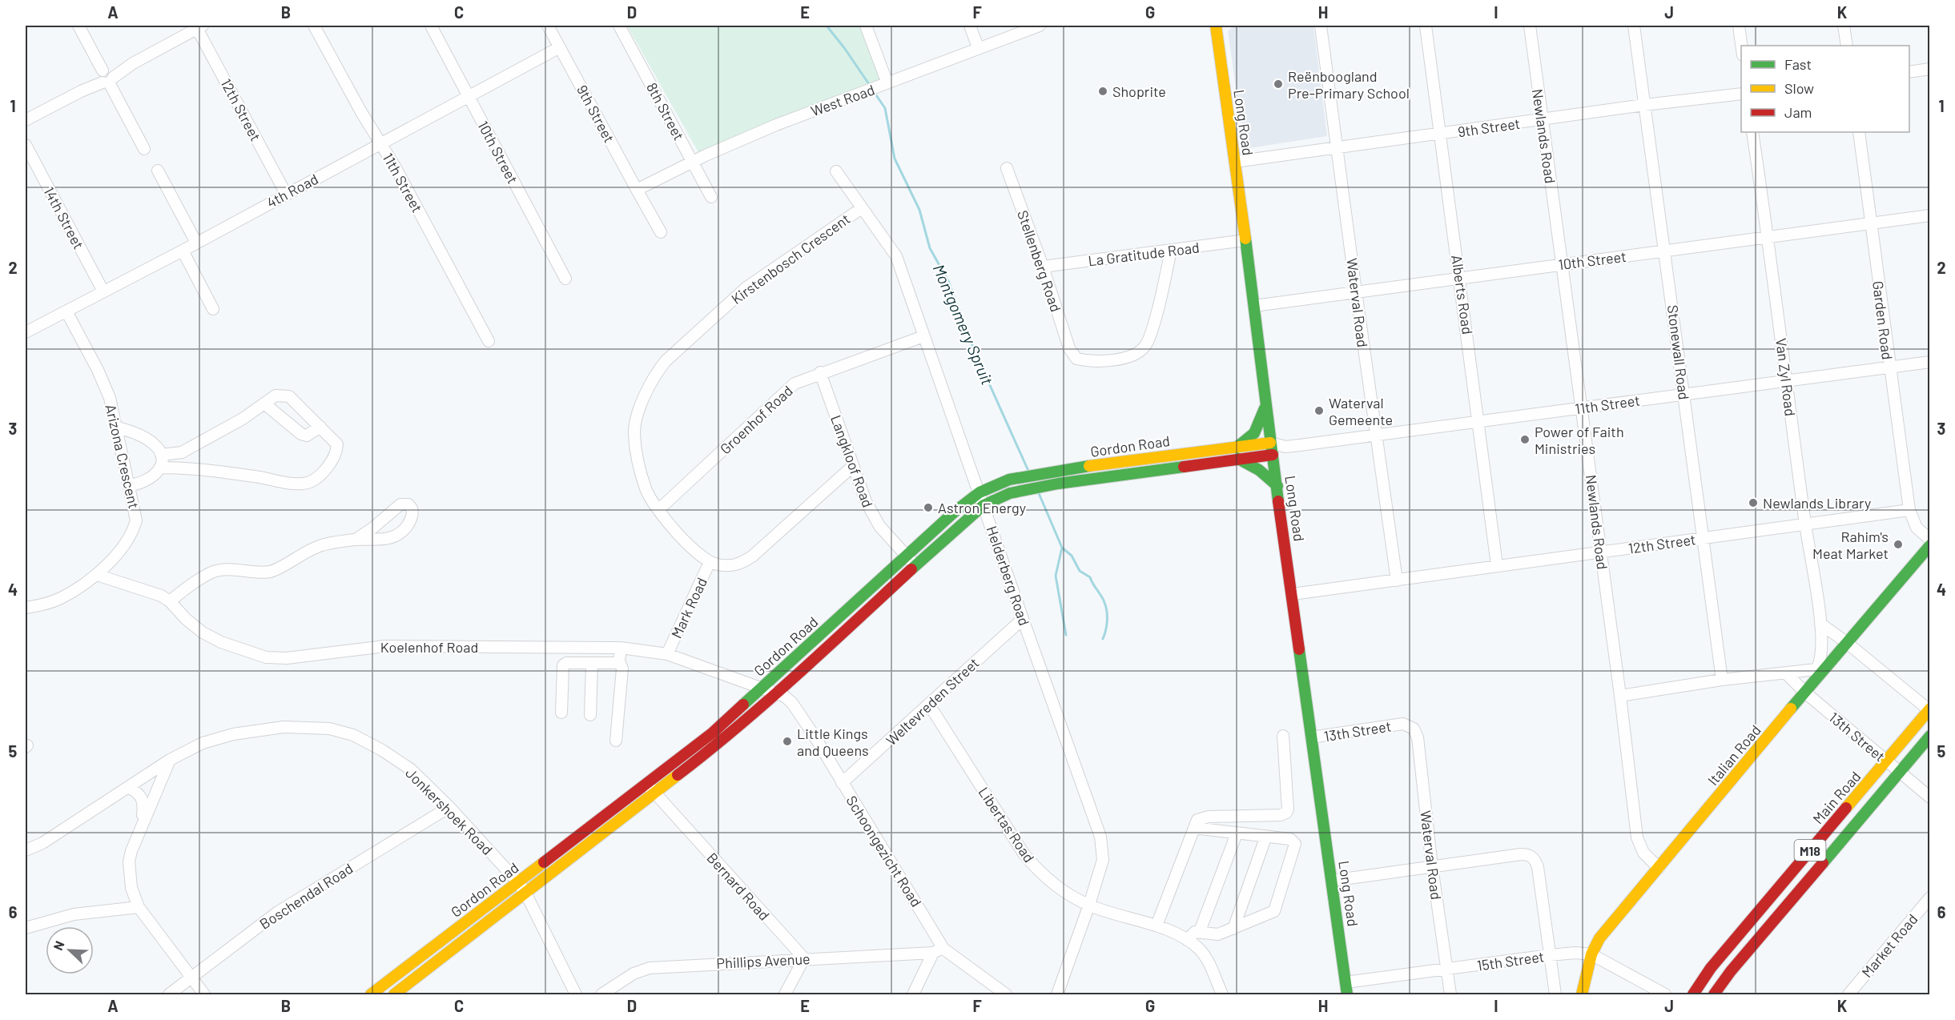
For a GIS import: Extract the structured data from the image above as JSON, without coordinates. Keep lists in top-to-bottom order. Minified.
{"streets":{"street":["West Road","12th Street","8th Street","9th Street","Long Road","Newlands Road","10th Street","11th Street","4th Road","14th Street","La Gratitude Road","Kirstenbosch Crescent","Stellenberg Road","Alberts Road","Waterval Road","Garden Road","Stonewall Road","Van Zyl Road","Groenhof Road","Gordon Road","Arizona Crescent","Langkloof Road","Helderberg Road","Mark Road","Koelenhof Road","Weltevreden Street","13th Street","Italian Road","Main Road","Jonkershoek Road","Libertas Road","M18","Schoongezicht Road","Bernard Road","Boschendal Road","Market Road","Phillips Avenue","15th Street"]},"crossings":[["West Road","8th Street"],["West Road","9th Street"],["12th Street","Long Road"],["12th Street","Newlands Road"],["12th Street","4th Road"],["12th Street","Alberts Road"],["12th Street","Waterval Road"],["12th Street","Garden Road"],["12th Street","Stonewall Road"],["12th Street","Van Zyl Road"],["9th Street","Long Road"],["9th Street","Newlands Road"],["9th Street","4th Road"],["9th Street","Alberts Road"],["9th Street","Waterval Road"],["9th Street","Stonewall Road"],["Long Road","10th Street"],["Long Road","11th Street"],["Long Road","La Gratitude Road"],["Long Road","Gordon Road"],["Long Road","13th Street"],["Long Road","15th Street"],["Newlands Road","10th Street"],["Newlands Road","11th Street"],["Newlands Road","Italian Road"],["10th Street","4th Road"],["10th Street","Alberts Road"],["10th Street","Waterval Road"],["10th Street","Garden Road"],["10th Street","Stonewall Road"],["10th Street","Van Zyl Road"],["11th Street","4th Road"],["11th Street","Alberts Road"],["11th Street","Waterval Road"],["11th Street","Garden Road"],["11th Street","Stonewall Road"],["11th Street","Van Zyl Road"],["11th Street","Gordon Road"],["4th Road","14th Street"],["4th Road","Arizona Crescent"],["La Gratitude Road","Stellenberg Road"],["Kirstenbosch Crescent","Groenhof Road"],["Kirstenbosch Crescent","Helderberg Road"],["Kirstenbosch Crescent","Mark Road"],["Waterval Road","13th Street"],["Waterval Road","15th Street"],["Van Zyl Road","Italian Road"],["Groenhof Road","Langkloof Road"],["Groenhof Road","Helderberg Road"],["Gordon Road","Langkloof Road"],["Gordon Road","Helderberg Road"],["Gordon Road","Koelenhof Road"],["Gordon Road","Jonkershoek Road"],["Gordon Road","Schoongezicht Road"],["Gordon Road","Bernard Road"],["Arizona Crescent","Koelenhof Road"],["Helderberg Road","Weltevreden Street"],["Helderberg Road","Libertas Road"],["Mark Road","Koelenhof Road"],["Koelenhof Road","Schoongezicht Road"],["Weltevreden Street","Libertas Road"],["Weltevreden Street","Schoongezicht Road"],["13th Street","Italian Road"],["13th Street","Main Road"],["13th Street","M18"],["Italian Road","15th Street"],["Jonkershoek Road","Boschendal Road"],["Schoongezicht Road","Phillips Avenue"],["Bernard Road","Phillips Avenue"]],"water":["Montgomery Spruit"],"places":["Reënboogland Pre-Primary School","Shoprite","Waterval Gemeente","Power of Faith Ministries","Newlands Library","Astron Energy","Rahim's Meat Market","Little Kings and Queens"],"legend":["Fast","Slow","Jam"],"north":"top left","grid":{"columns":["A","B","C","D","E","F","G","H","I","J","K"],"rows":["1","2","3","4","5","6"]}}
